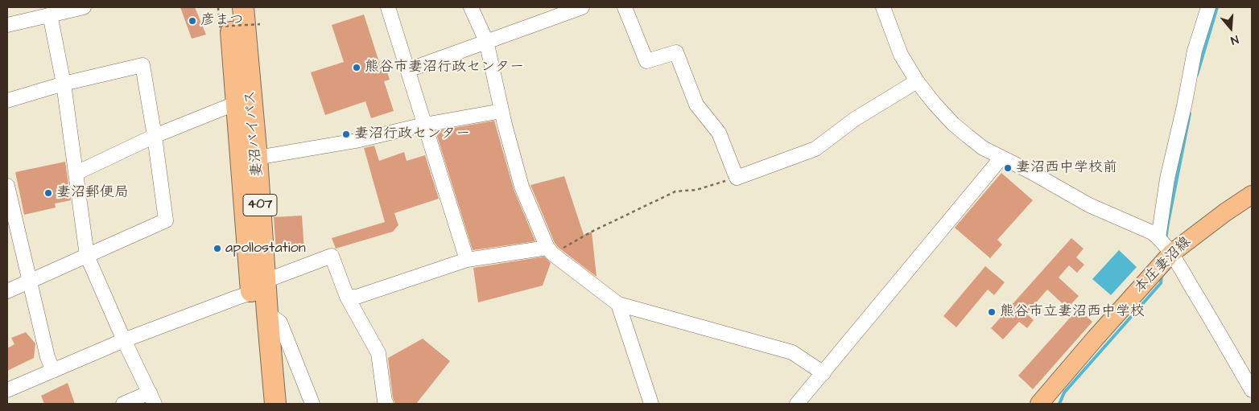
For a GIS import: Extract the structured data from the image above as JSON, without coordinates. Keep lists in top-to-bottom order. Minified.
{"streets":{"highway":["妻沼バイパス","407"],"main road":["本庄妻沼線"]},"places":["彦まつ","熊谷市妻沼行政センター","妻沼行政センター","妻沼西中学校前","妻沼郵便局","apollostation","熊谷市立妻沼西中学校"],"north":"bottom"}
